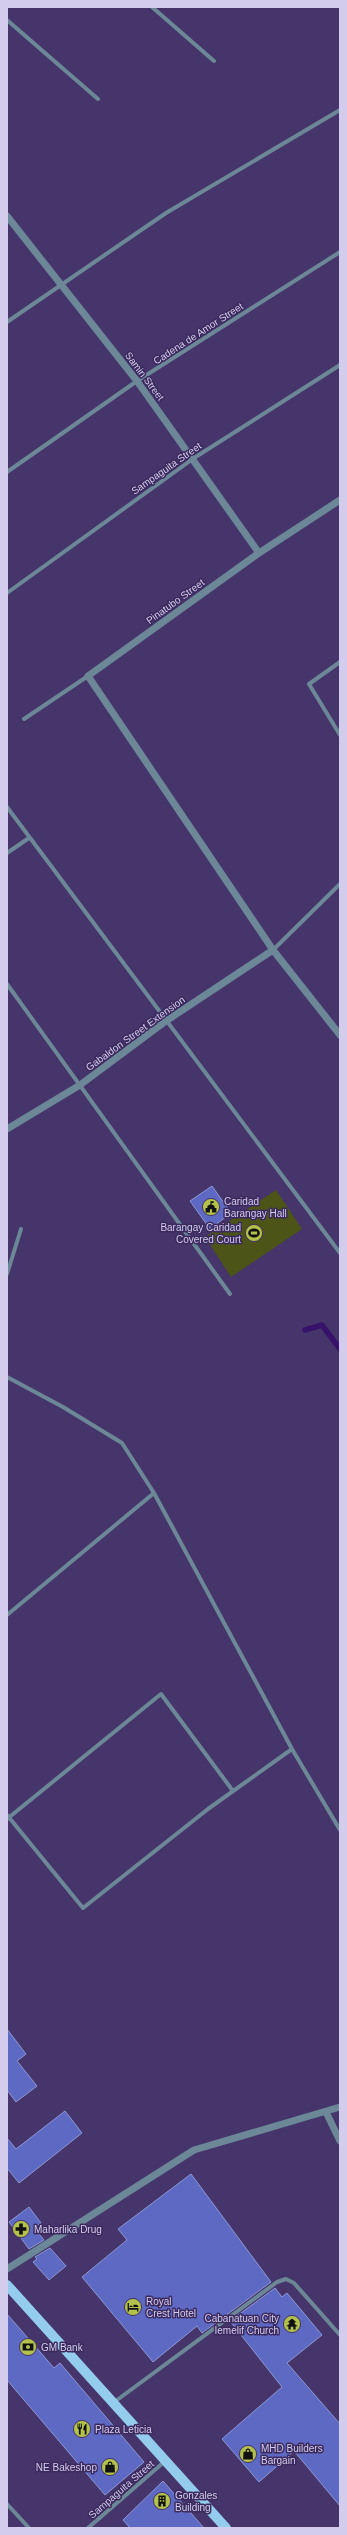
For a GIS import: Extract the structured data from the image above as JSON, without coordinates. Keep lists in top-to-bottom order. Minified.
{"streets":{"street":["Cadena de Amor Street","Samin Street","Sampaguita Street","Pinatubo Street","Gabaldon Street Extension"]},"crossings":[["Cadena de Amor Street","Samin Street"],["Samin Street","Sampaguita Street"],["Samin Street","Pinatubo Street"]],"places":{"public building":["Caridad Barangay Hall"],"sports":["Barangay Caridad Covered Court"],"pharmacy":["Maharlika Drug"],"hotel":["Royal Crest Hotel"],"temple":["Cabanatuan City Iemelif Church"],"bank":["GM Bank"],"restaurant":["Plaza Leticia"],"shop":["MHD Builders Bargain","NE Bakeshop"],"building":["Gonzales Building"]}}
